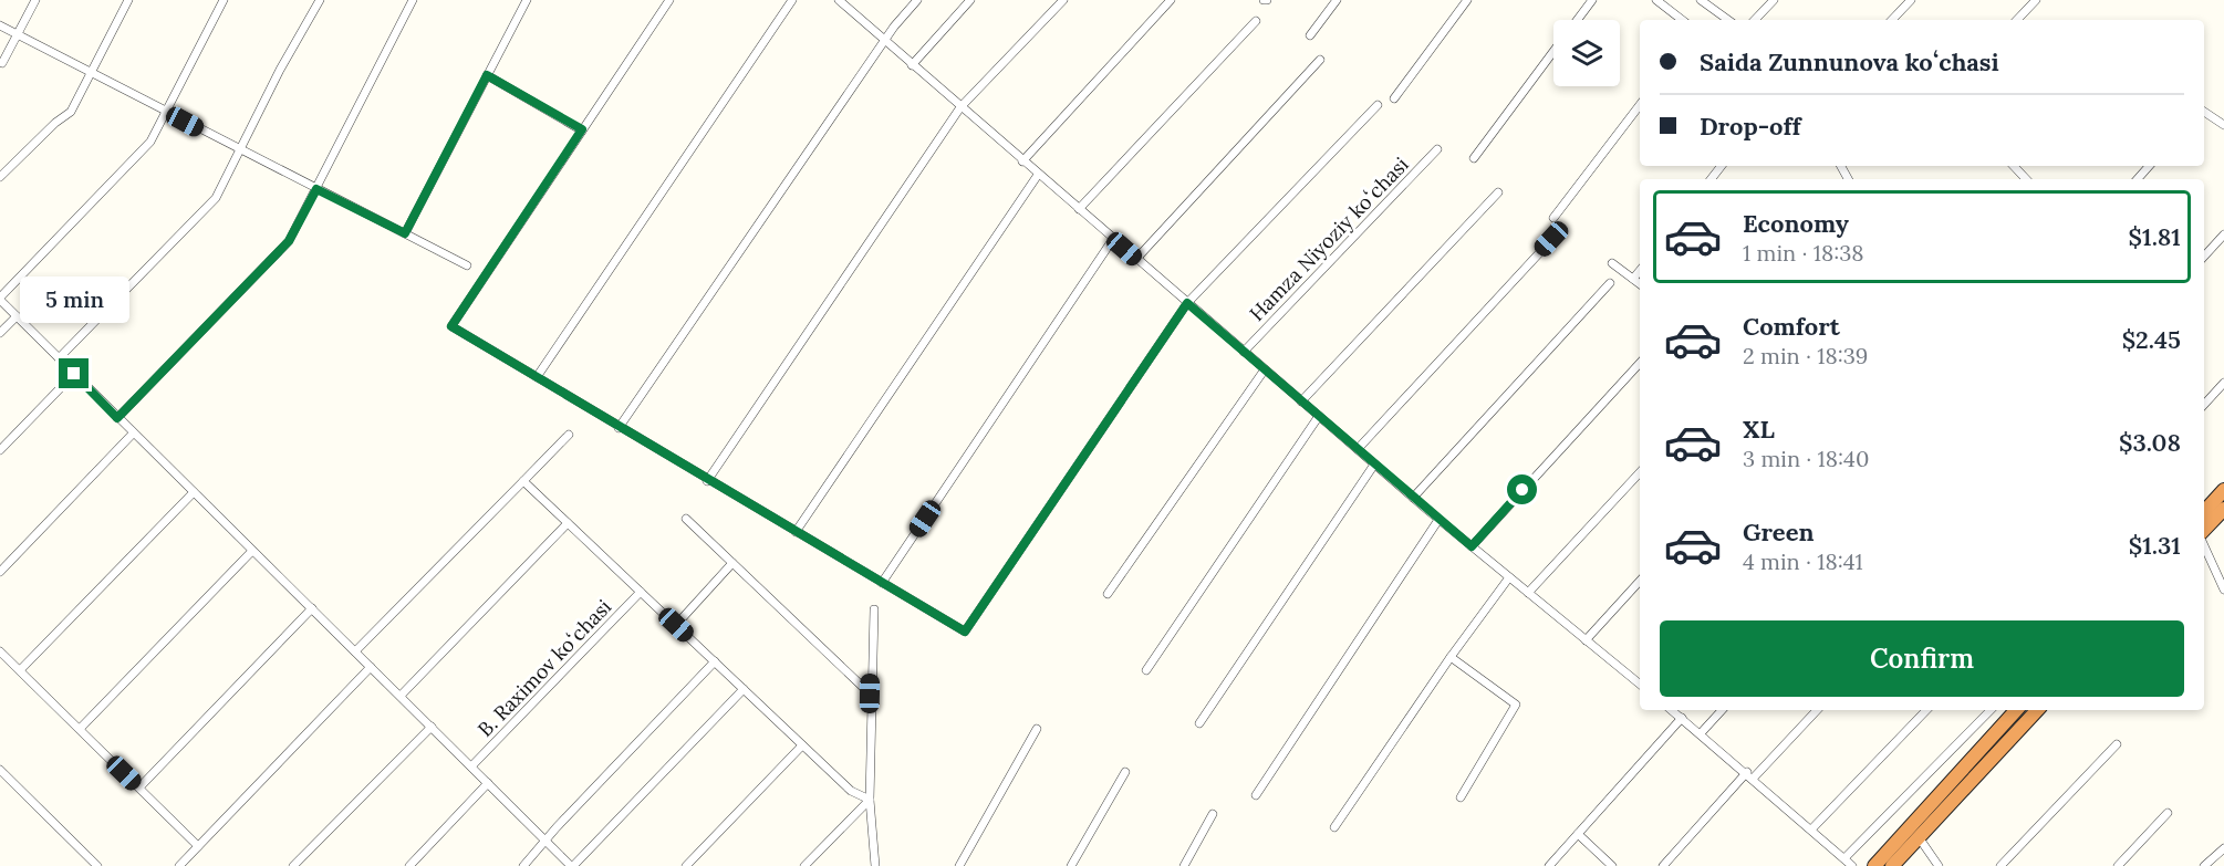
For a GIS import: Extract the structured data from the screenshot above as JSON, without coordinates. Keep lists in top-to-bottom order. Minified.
{"streets":{"street":["Hamza Niyoziy koʻchasi","B. Raximov koʻchasi"]},"page":{"banner":["Saida Zunnunova koʻchasi","Drop-off"],"list":[{"name":"Economy","note":"1 min · 18:38","value":"$1.81"},{"name":"Comfort","note":"2 min · 18:39","value":"$2.45"},{"name":"XL","note":"3 min · 18:40","value":"$3.08"},{"name":"Green","note":"4 min · 18:41","value":"$1.31"}],"bubble":"5 min","buttons":"Confirm"}}
